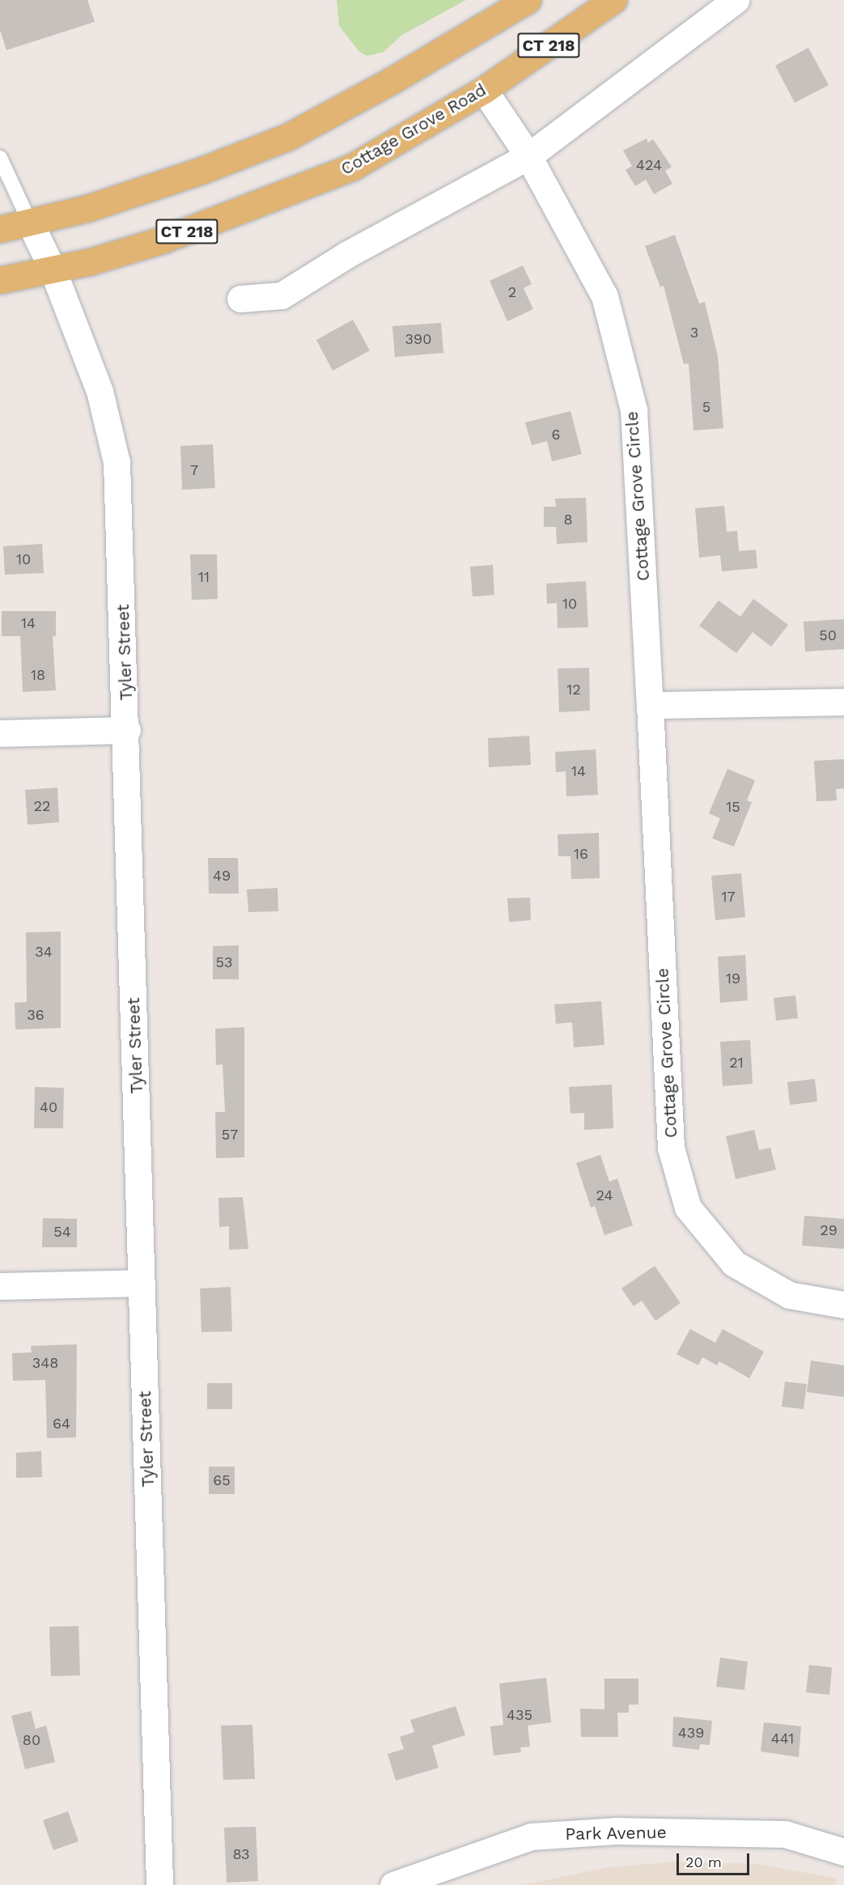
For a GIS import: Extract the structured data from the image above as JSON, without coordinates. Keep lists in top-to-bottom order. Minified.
{"streets":{"main road":["CT 218","Cottage Grove Road"],"street":["Cottage Grove Circle","Tyler Street","Park Avenue"]},"crossings":[["CT 218","Tyler Street"],["Cottage Grove Road","Cottage Grove Circle"],["Cottage Grove Road","Tyler Street"]],"house_numbers":["424","2","3","390","5","6","7","8","10","11","10","14","50","18","12","14","22","15","16","49","17","34","53","19","36","21","40","57","24","29","54","348","64","65","435","439","441","80","83"],"scale_bar":"20 m"}
